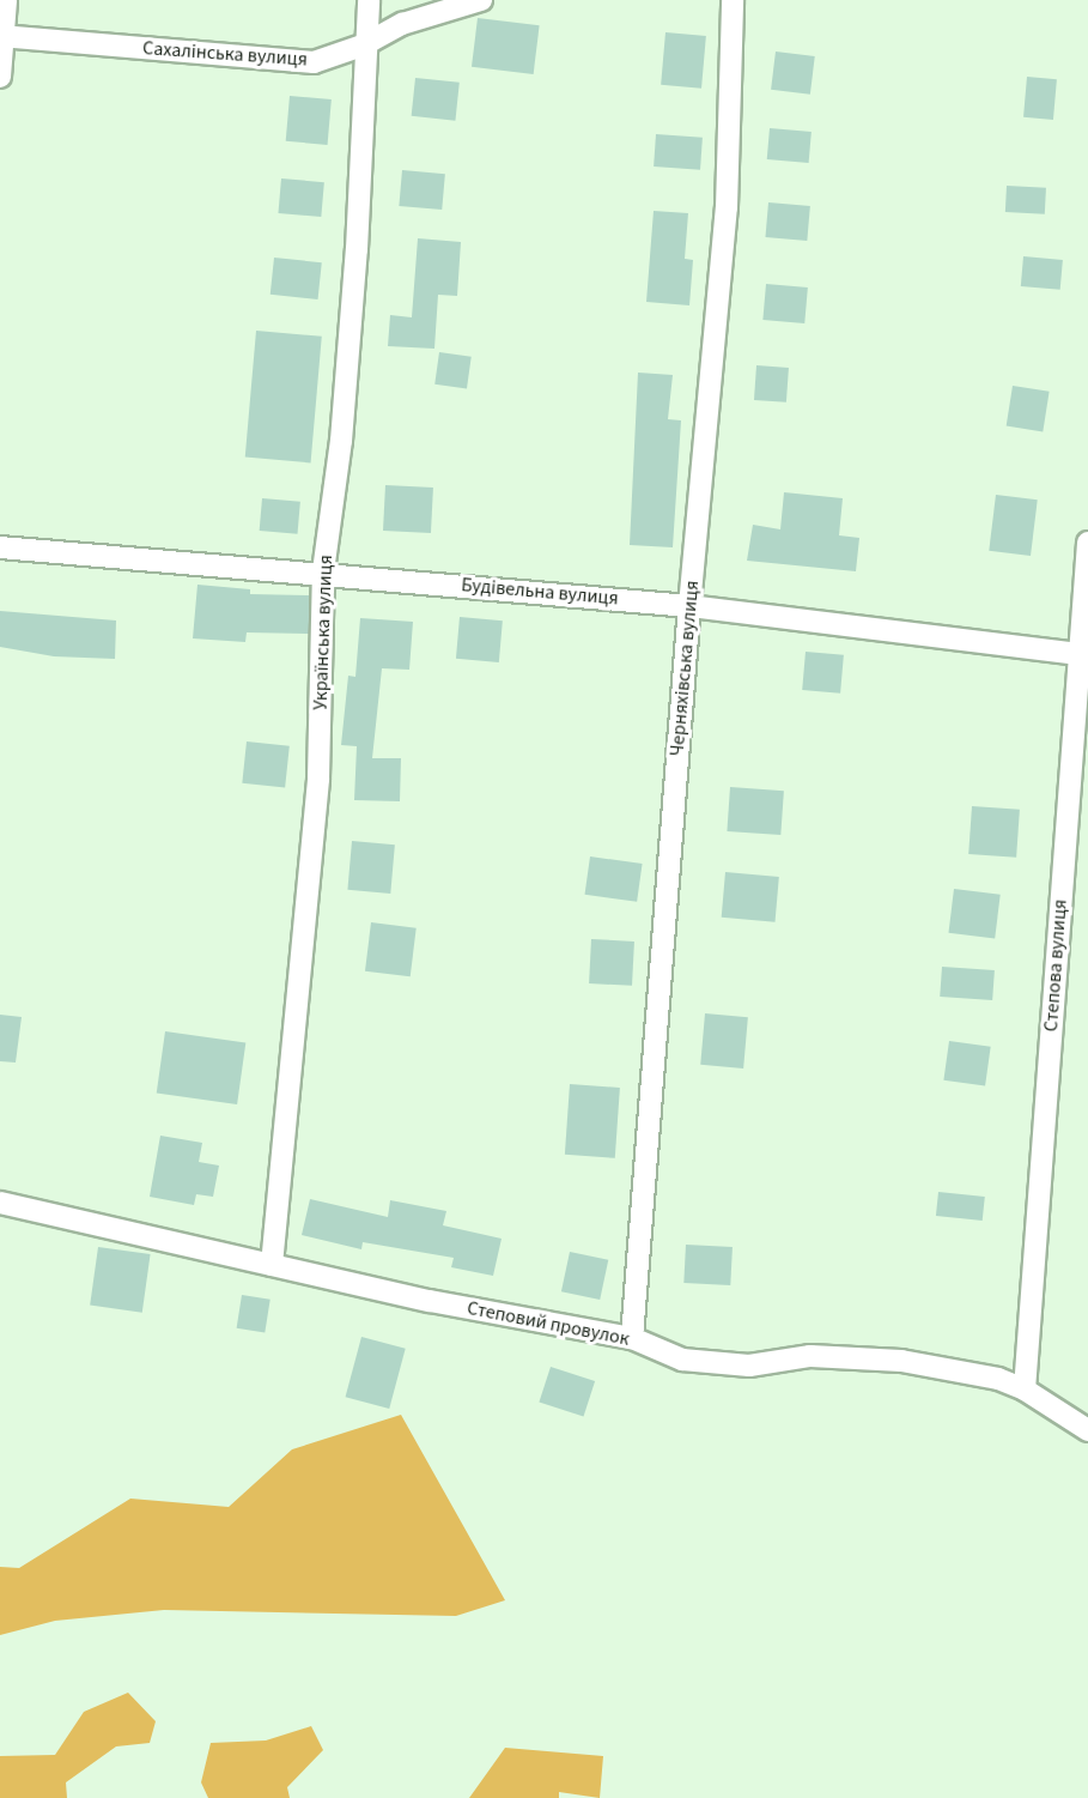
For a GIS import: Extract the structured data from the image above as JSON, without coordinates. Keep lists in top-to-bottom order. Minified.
{"streets":{"street":["Сахалінська вулиця","Будівельна вулиця","Українська вулиця","Черняхівська вулиця","Степова вулиця","Степовий провулок"]},"crossings":[["Сахалінська вулиця","Українська вулиця"],["Будівельна вулиця","Українська вулиця"],["Будівельна вулиця","Черняхівська вулиця"],["Будівельна вулиця","Степова вулиця"],["Українська вулиця","Степовий провулок"],["Черняхівська вулиця","Степовий провулок"],["Степова вулиця","Степовий провулок"]]}
